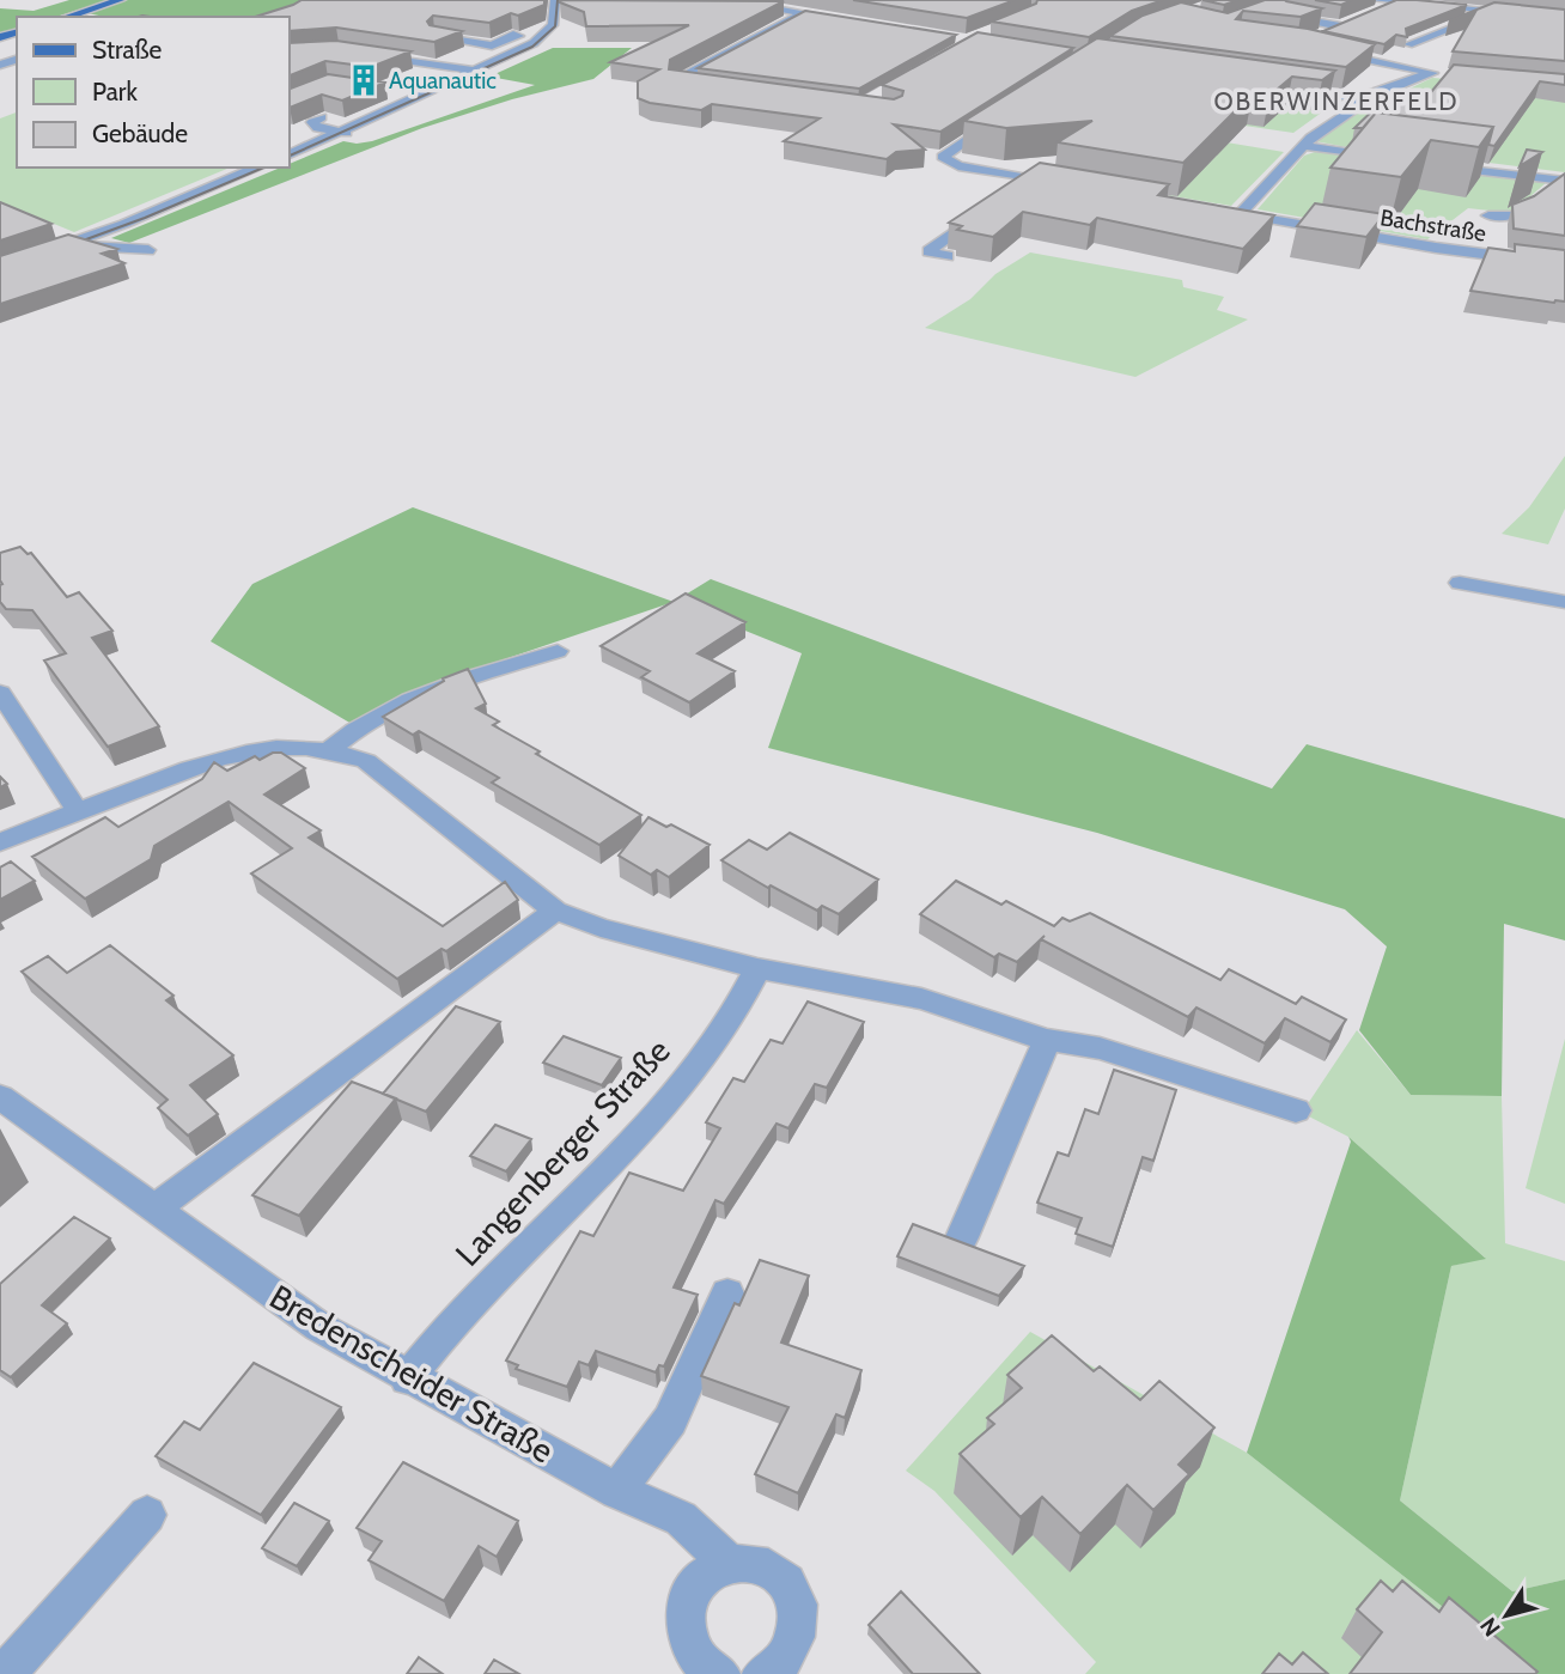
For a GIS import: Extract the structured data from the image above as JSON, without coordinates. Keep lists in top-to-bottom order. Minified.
{"streets":{"street":["Bachstraße","Langenberger Straße","Bredenscheider Straße"]},"crossings":[["Langenberger Straße","Bredenscheider Straße"]],"districts":["OBERWINZERFELD"],"places":{"building":["Aquanautic"]},"legend":["Straße","Park","Gebäude"],"north":"bottom left"}
